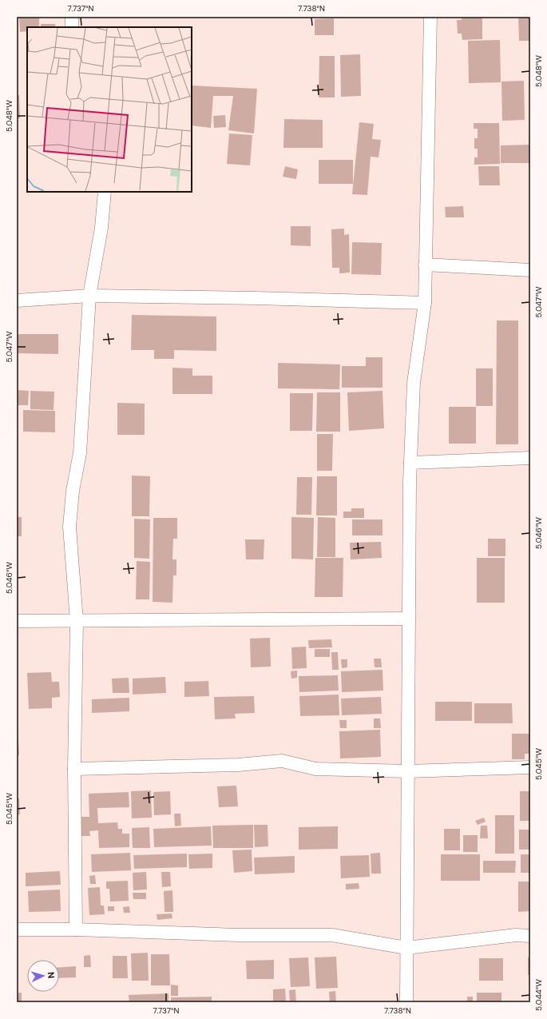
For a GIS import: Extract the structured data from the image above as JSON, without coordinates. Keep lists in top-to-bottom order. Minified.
{"north":"right","coordinates":["7.737°N","7.738°N","5.048°W","5.047°W","5.046°W","5.045°W","5.044°W"]}
